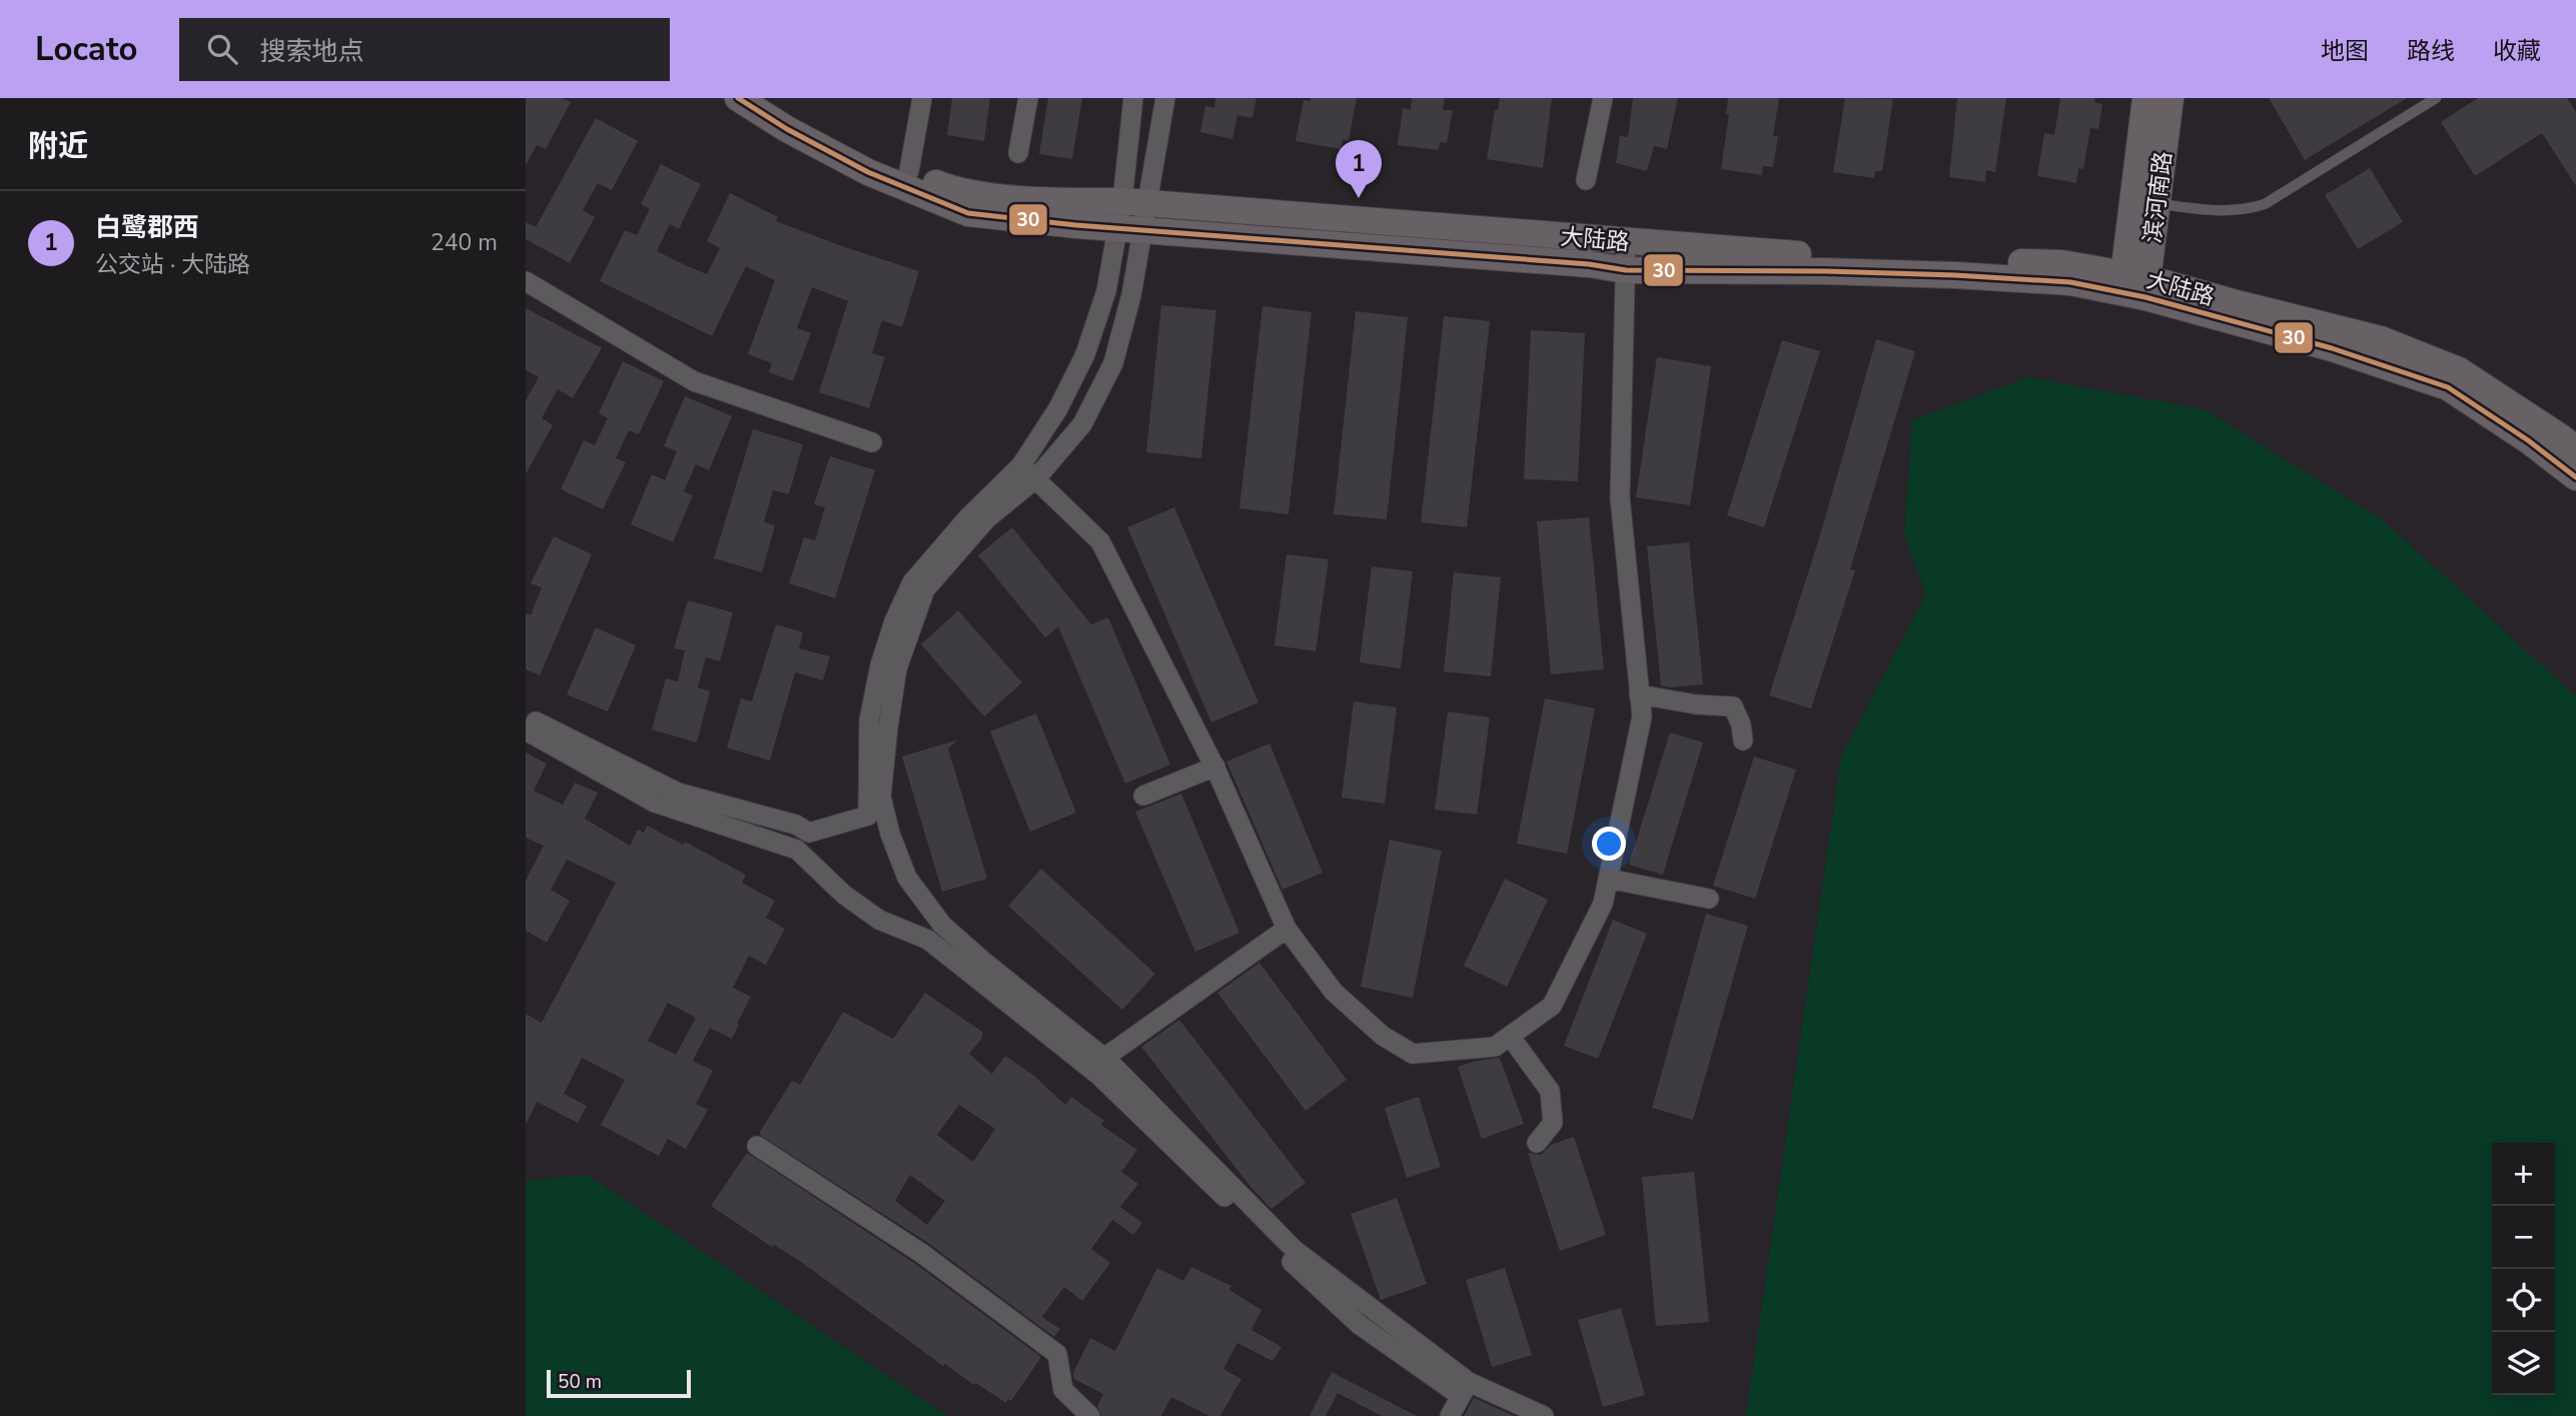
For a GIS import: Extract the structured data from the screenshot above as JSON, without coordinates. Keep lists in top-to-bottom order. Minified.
{"streets":{"main road":["滨河南路","大陆路"]},"crossings":[["滨河南路","大陆路"]],"lines":["transit line 30"],"scale_bar":"50 m","page":{"header":"Locato","search":"搜索地点","nav":["地图","路线","收藏"],"heading":"附近","pins":"1","list":[{"mark":"1","name":"白鹭郡西","note":"公交站 · 大陆路","value":"240 m"}],"map_buttons":["+","−"],"scale":"50 m"}}
